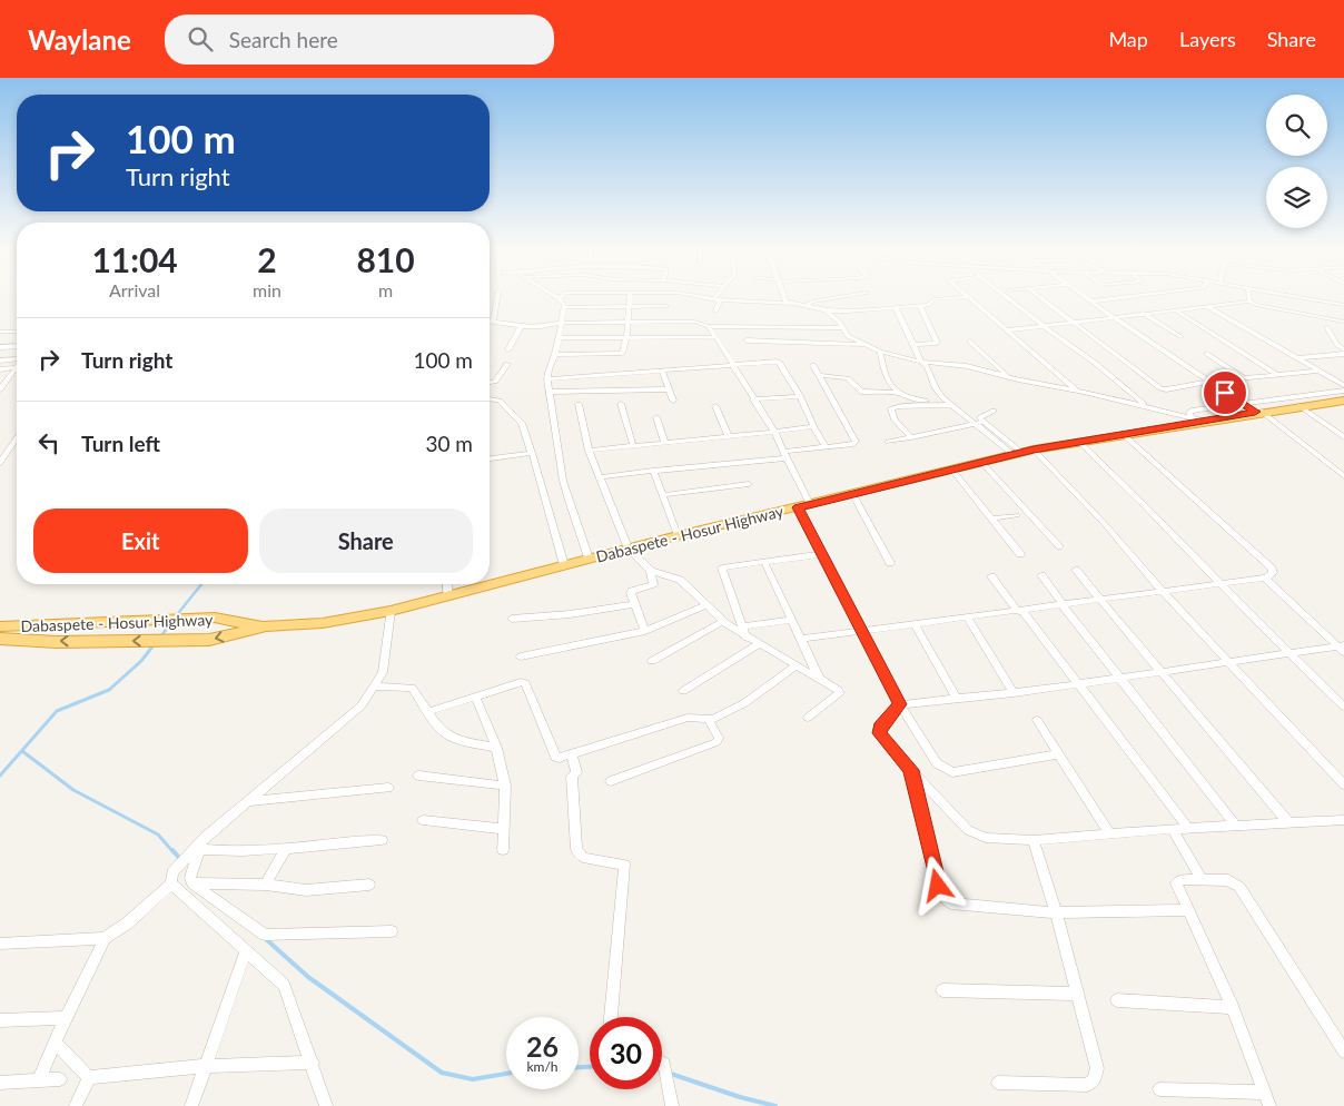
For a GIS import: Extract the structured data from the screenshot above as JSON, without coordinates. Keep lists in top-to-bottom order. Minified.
{"streets":{"highway":["Dabaspete - Hosur Highway"]},"page":{"header":"Waylane","search":"Search here","nav":["Map","Layers","Share"],"turn":["100 m","Turn right"],"eta":["11:04","Arrival","2","min","810","m"],"list":[{"name":"Turn right","value":"100 m"},{"name":"Turn left","value":"30 m"}],"buttons":["Exit","Share"],"speed":"26 km/h","limit":"30"}}
